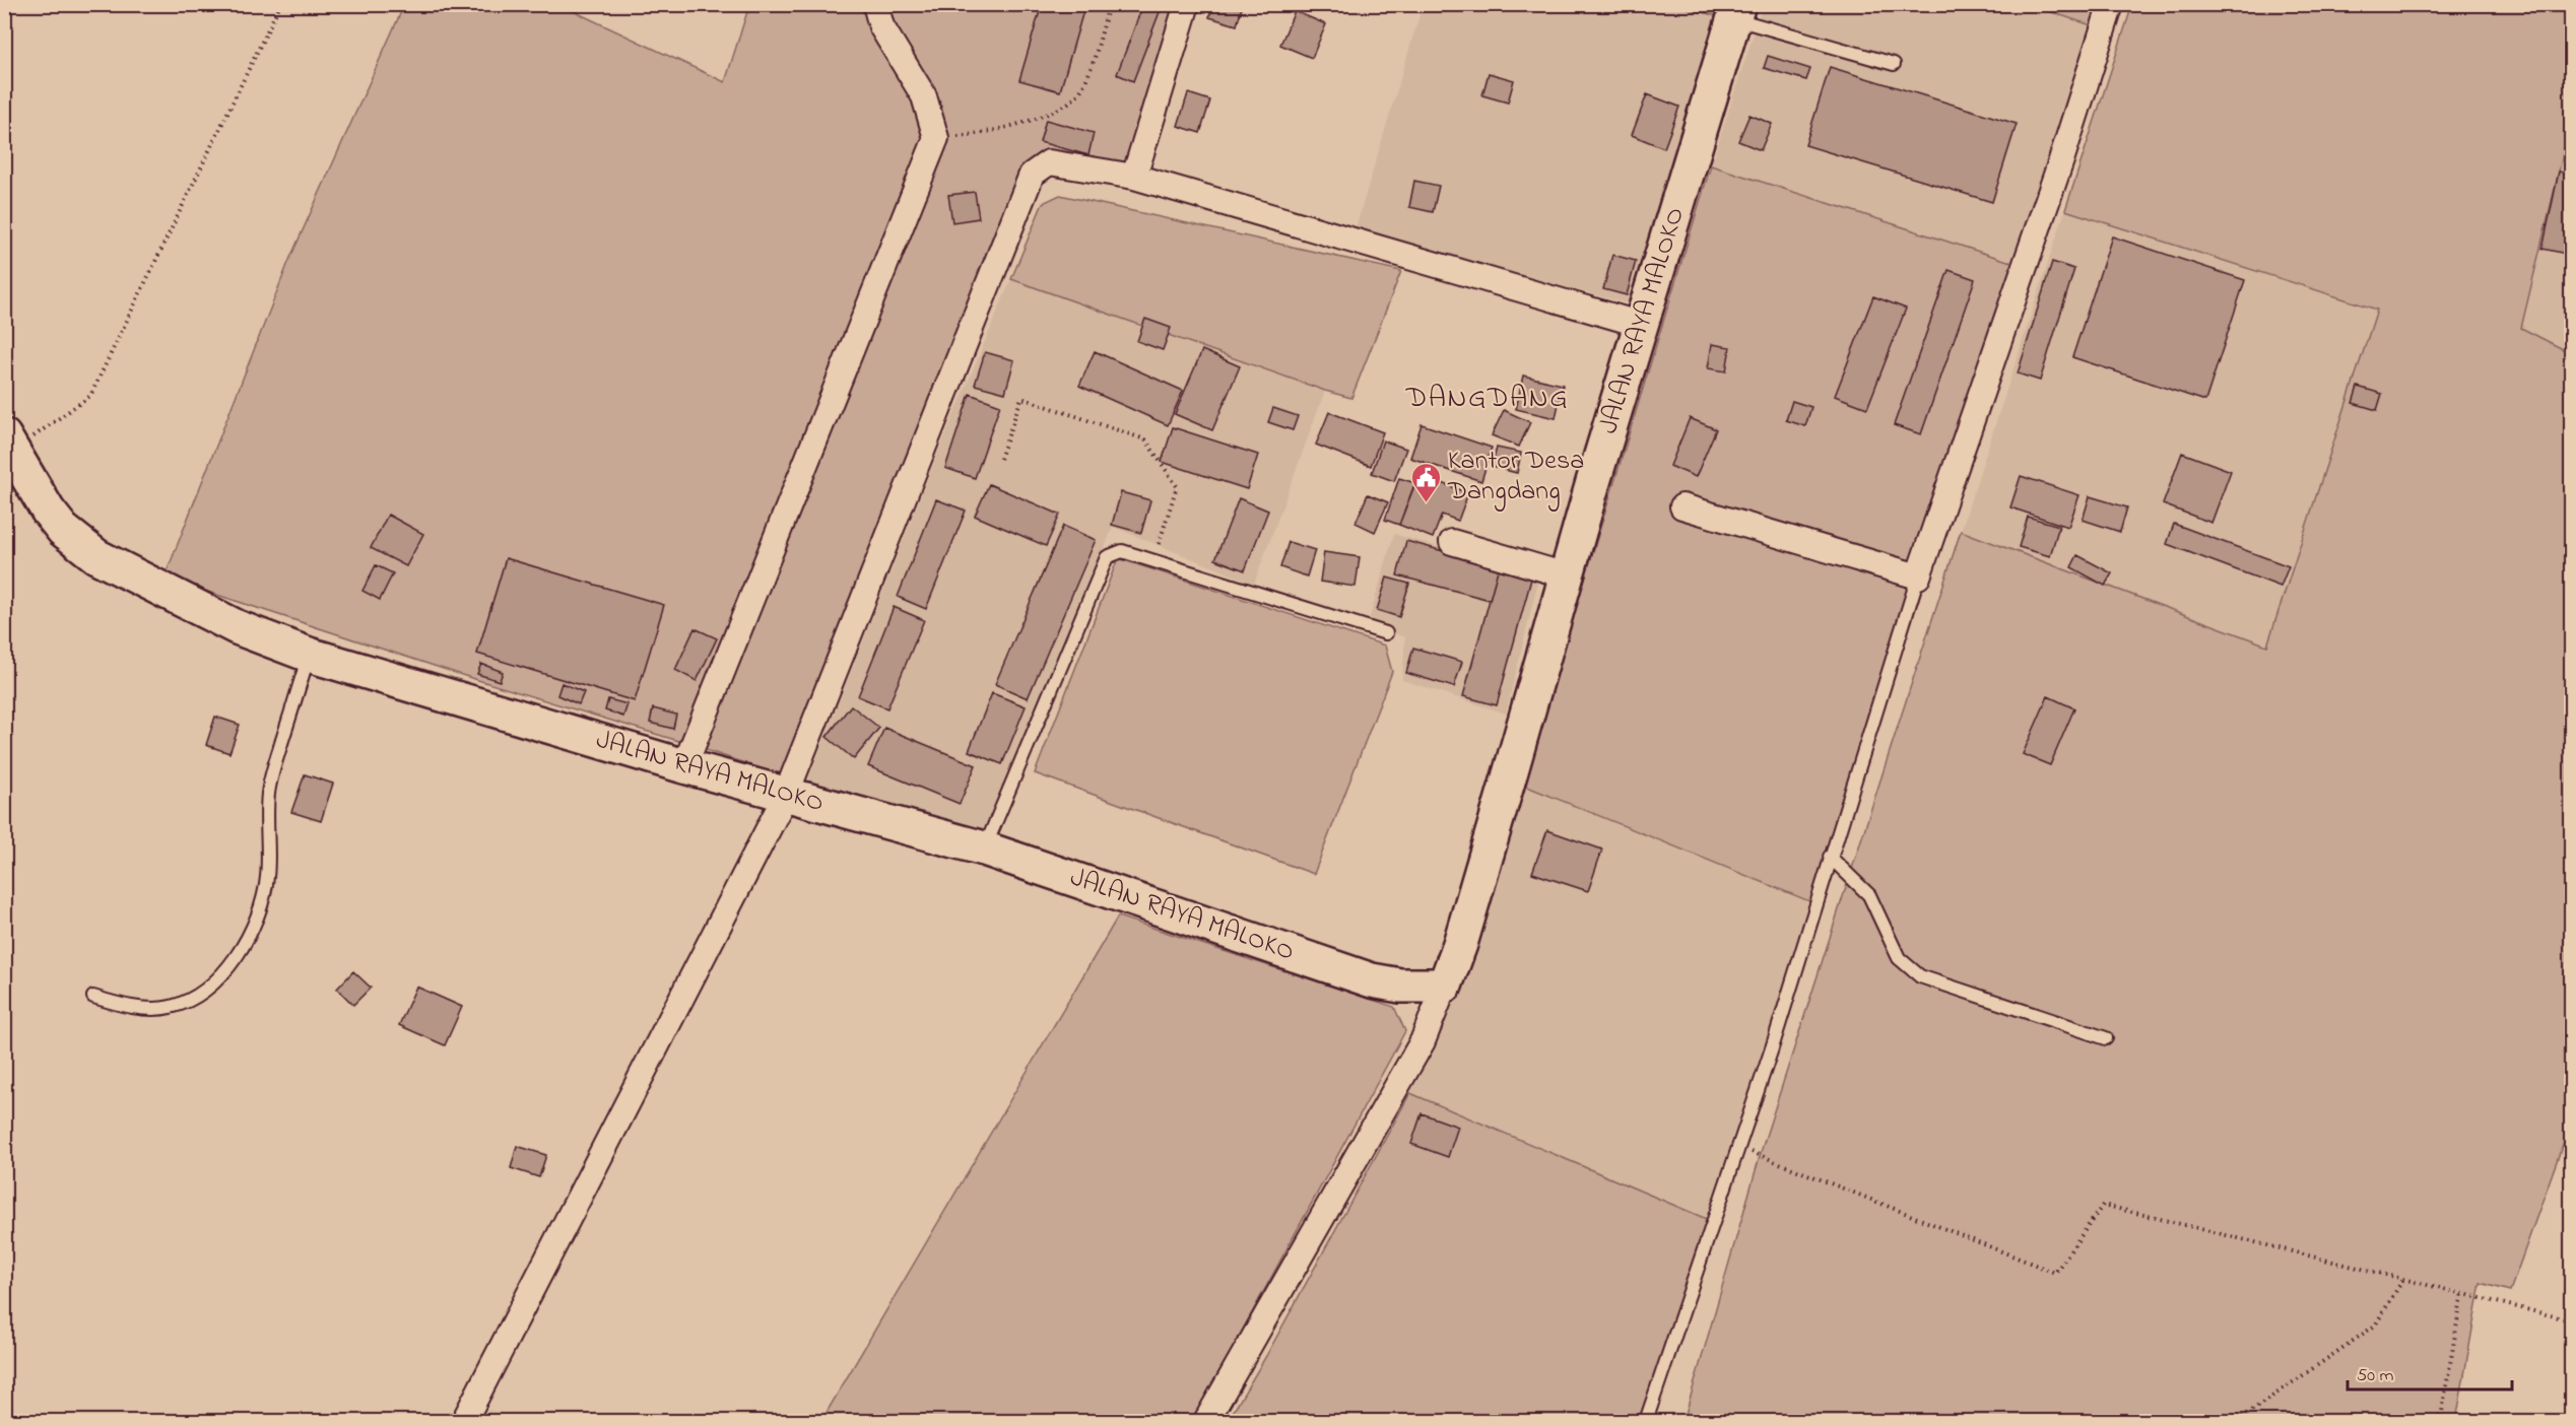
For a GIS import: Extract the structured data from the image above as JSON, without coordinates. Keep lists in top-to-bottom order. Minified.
{"streets":{"street":["JALAN RAYA MALOKO"]},"districts":["DANGDANG"],"places":{"public building":["Kantor Desa Dangdang"]},"scale_bar":"50 m"}
